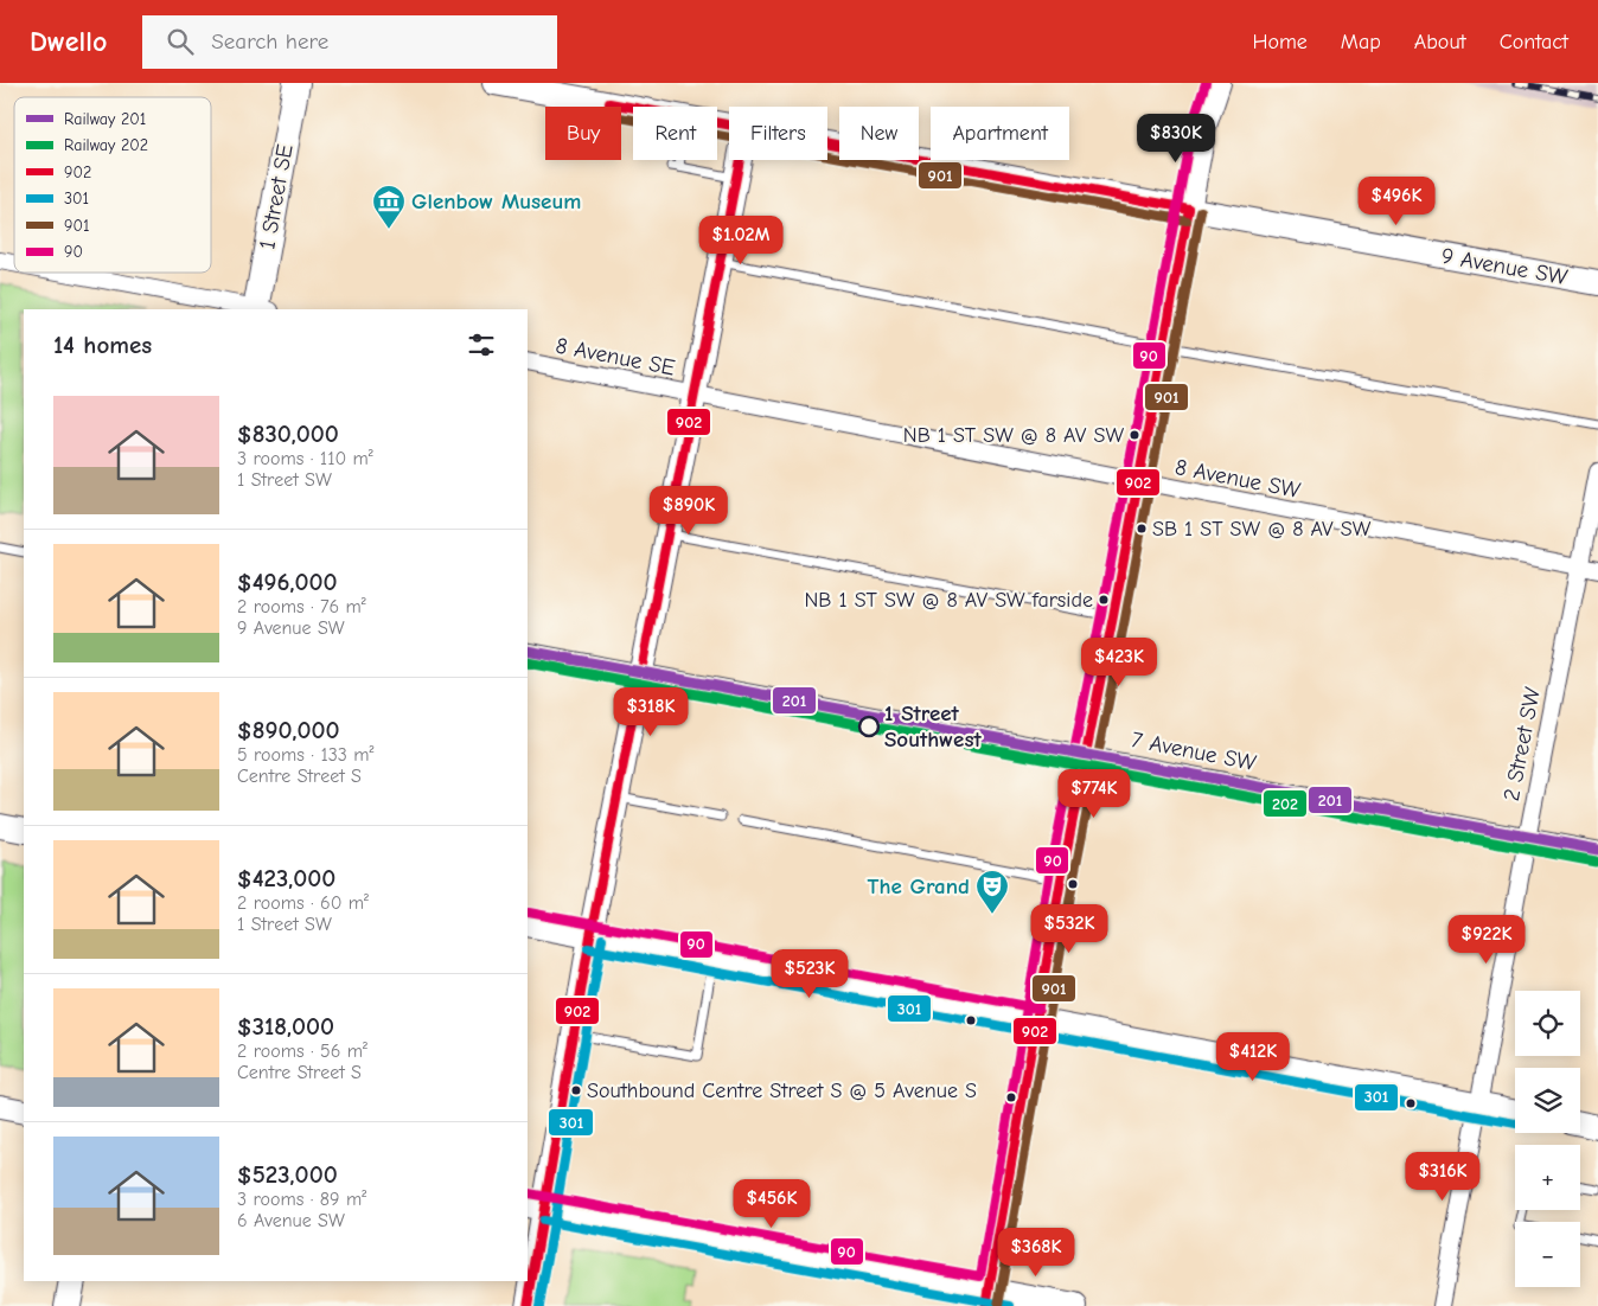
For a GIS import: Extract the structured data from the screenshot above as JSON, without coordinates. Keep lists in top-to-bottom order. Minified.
{"streets":{"main road":["1 Street SE","9 Avenue SW"],"street":["8 Avenue SE","8 Avenue SW","2 Street SW"],"lane":["7 Avenue SW"]},"crossings":[["8 Avenue SE","8 Avenue SW"],["8 Avenue SW","2 Street SW"],["2 Street SW","7 Avenue SW"]],"places":{"museum":["Glenbow Museum"],"other":["NB 1 ST SW @ 8 AV SW","SB 1 ST SW @ 8 AV SW","NB 1 ST SW @ 8 AV SW farside","1 Street Southwest","Southbound Centre Street S @ 5 Avenue S"],"theatre":["The Grand"]},"lines":["transit line 90","transit line 902","transit line 901","rail line 201","rail line 202","transit line 301"],"legend":["Railway 201","Railway 202","902","301","901","90"],"page":{"header":"Dwello","search":"Search here","nav":["Home","Map","About","Contact"],"chip":["Buy","Rent","Filters","New","Apartment"],"price":["$830K","$496K","$1.02M","$890K","$423K","$318K","$774K","$532K","$922K","$523K","$412K","$316K","$456K","$368K"],"heading":"14 homes","list":[{"name":"$830,000","note":"3 rooms · 110 m² · 1 Street SW"},{"name":"$496,000","note":"2 rooms · 76 m² · 9 Avenue SW"},{"name":"$890,000","note":"5 rooms · 133 m² · Centre Street S"},{"name":"$423,000","note":"2 rooms · 60 m² · 1 Street SW"},{"name":"$318,000","note":"2 rooms · 56 m² · Centre Street S"},{"name":"$523,000","note":"3 rooms · 89 m² · 6 Avenue SW"}],"map_buttons":["+","−"]}}
